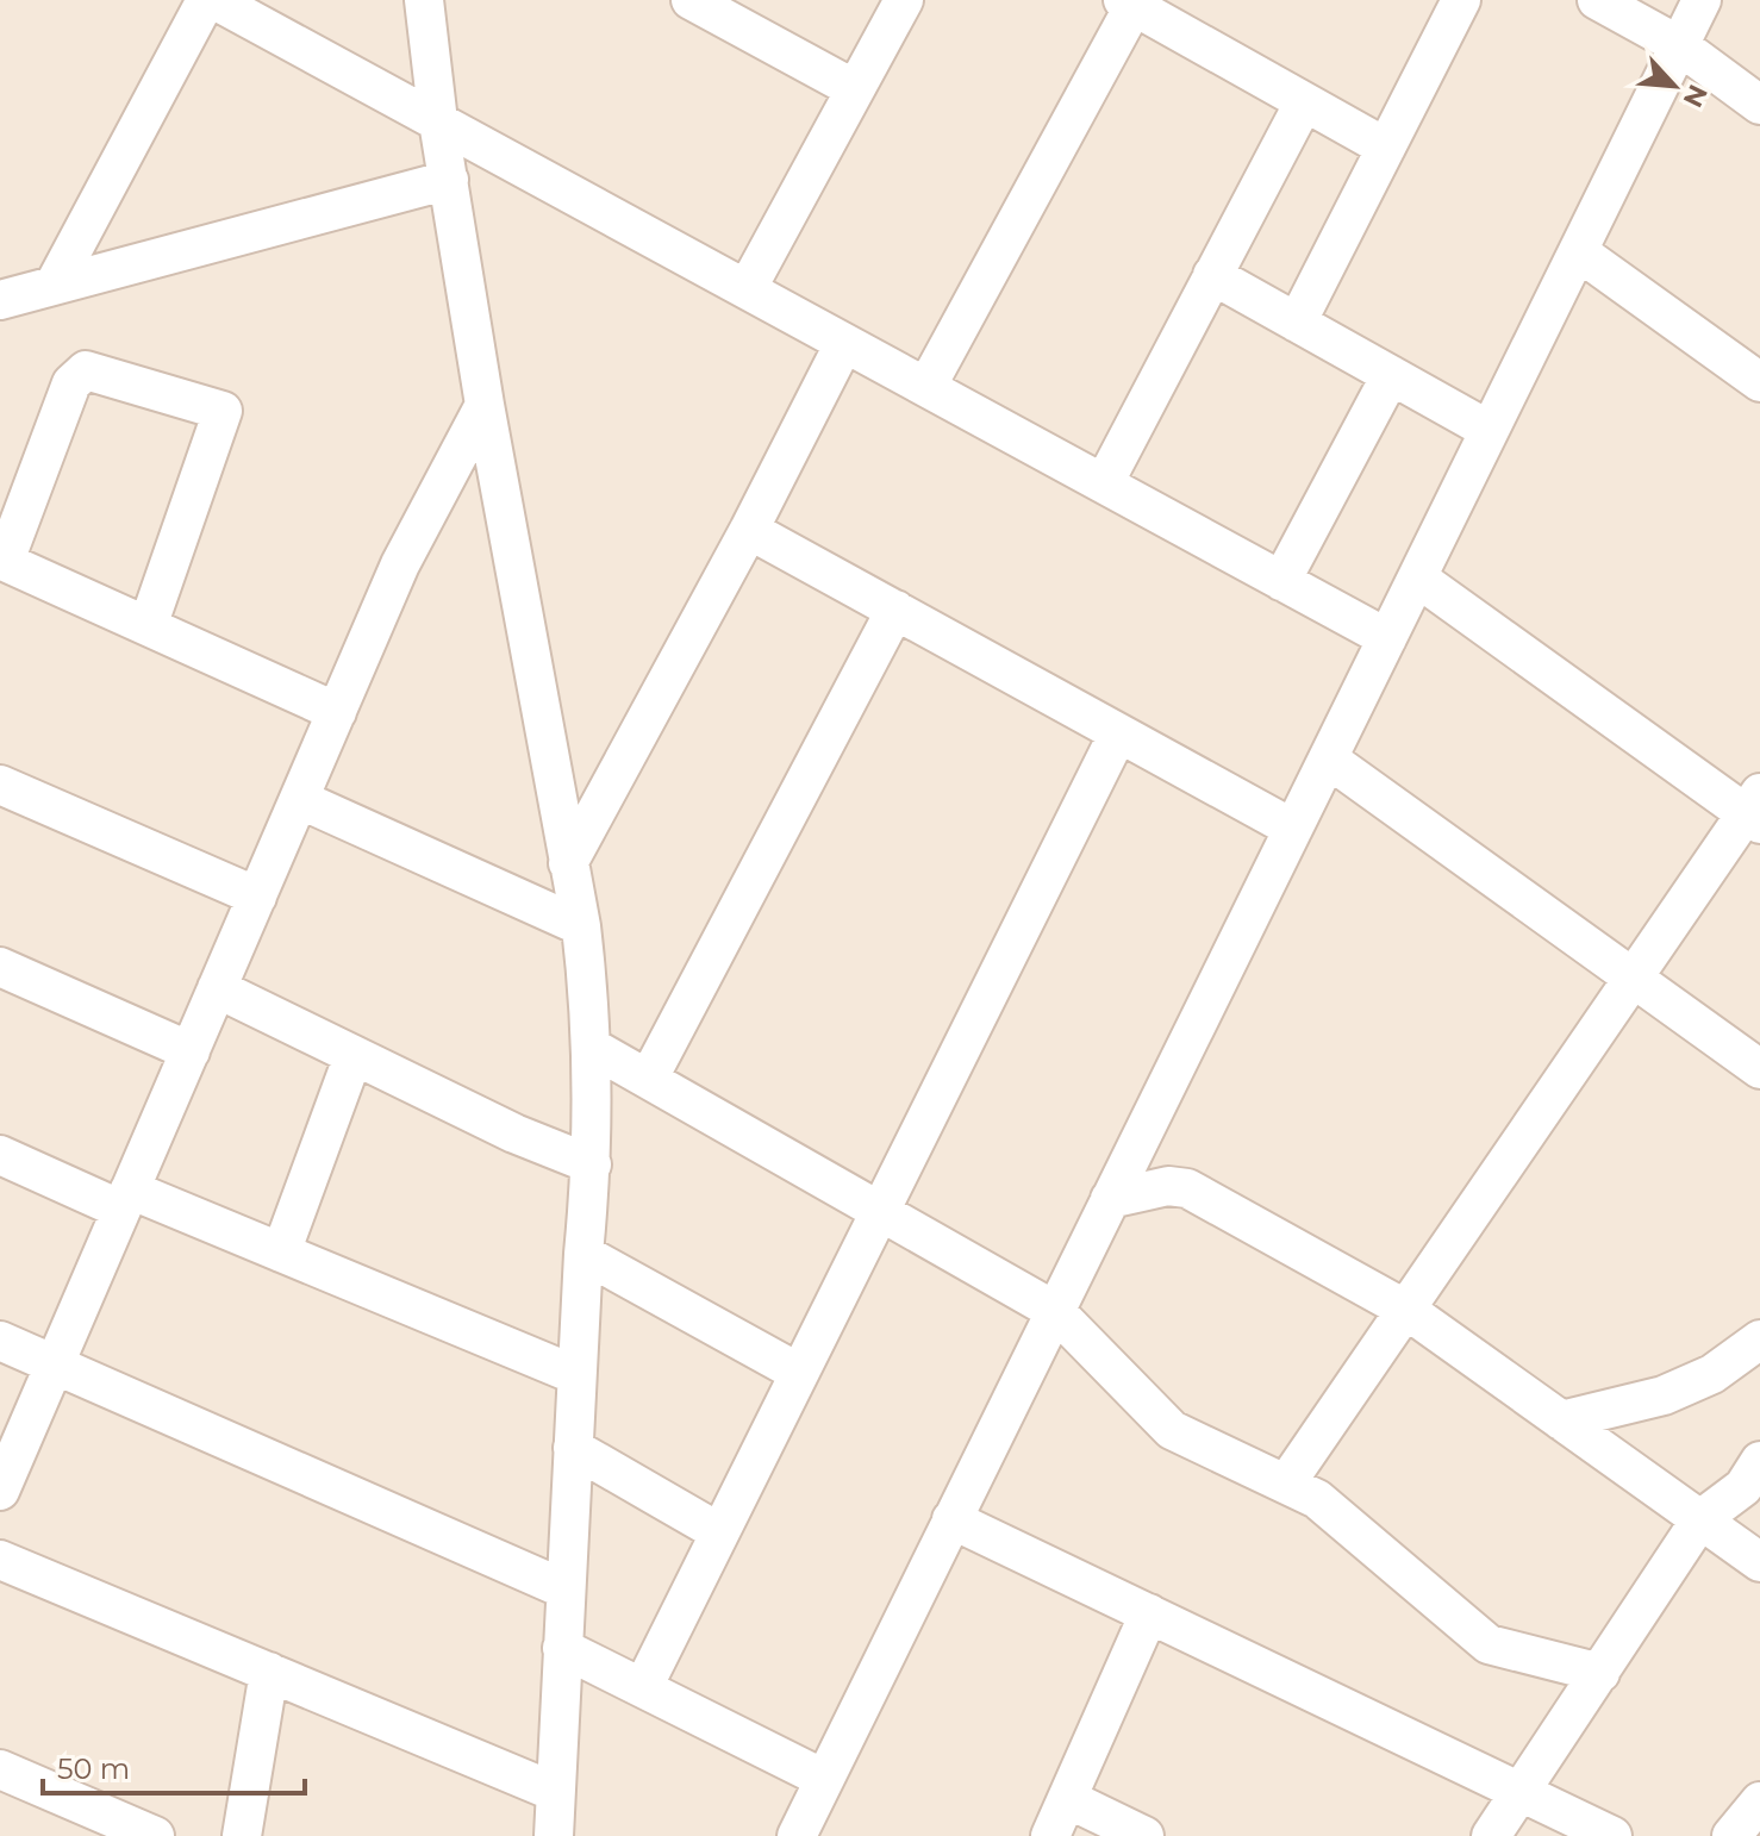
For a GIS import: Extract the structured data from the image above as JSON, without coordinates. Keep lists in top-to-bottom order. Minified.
{"scale_bar":"50 m","north":"bottom right"}
